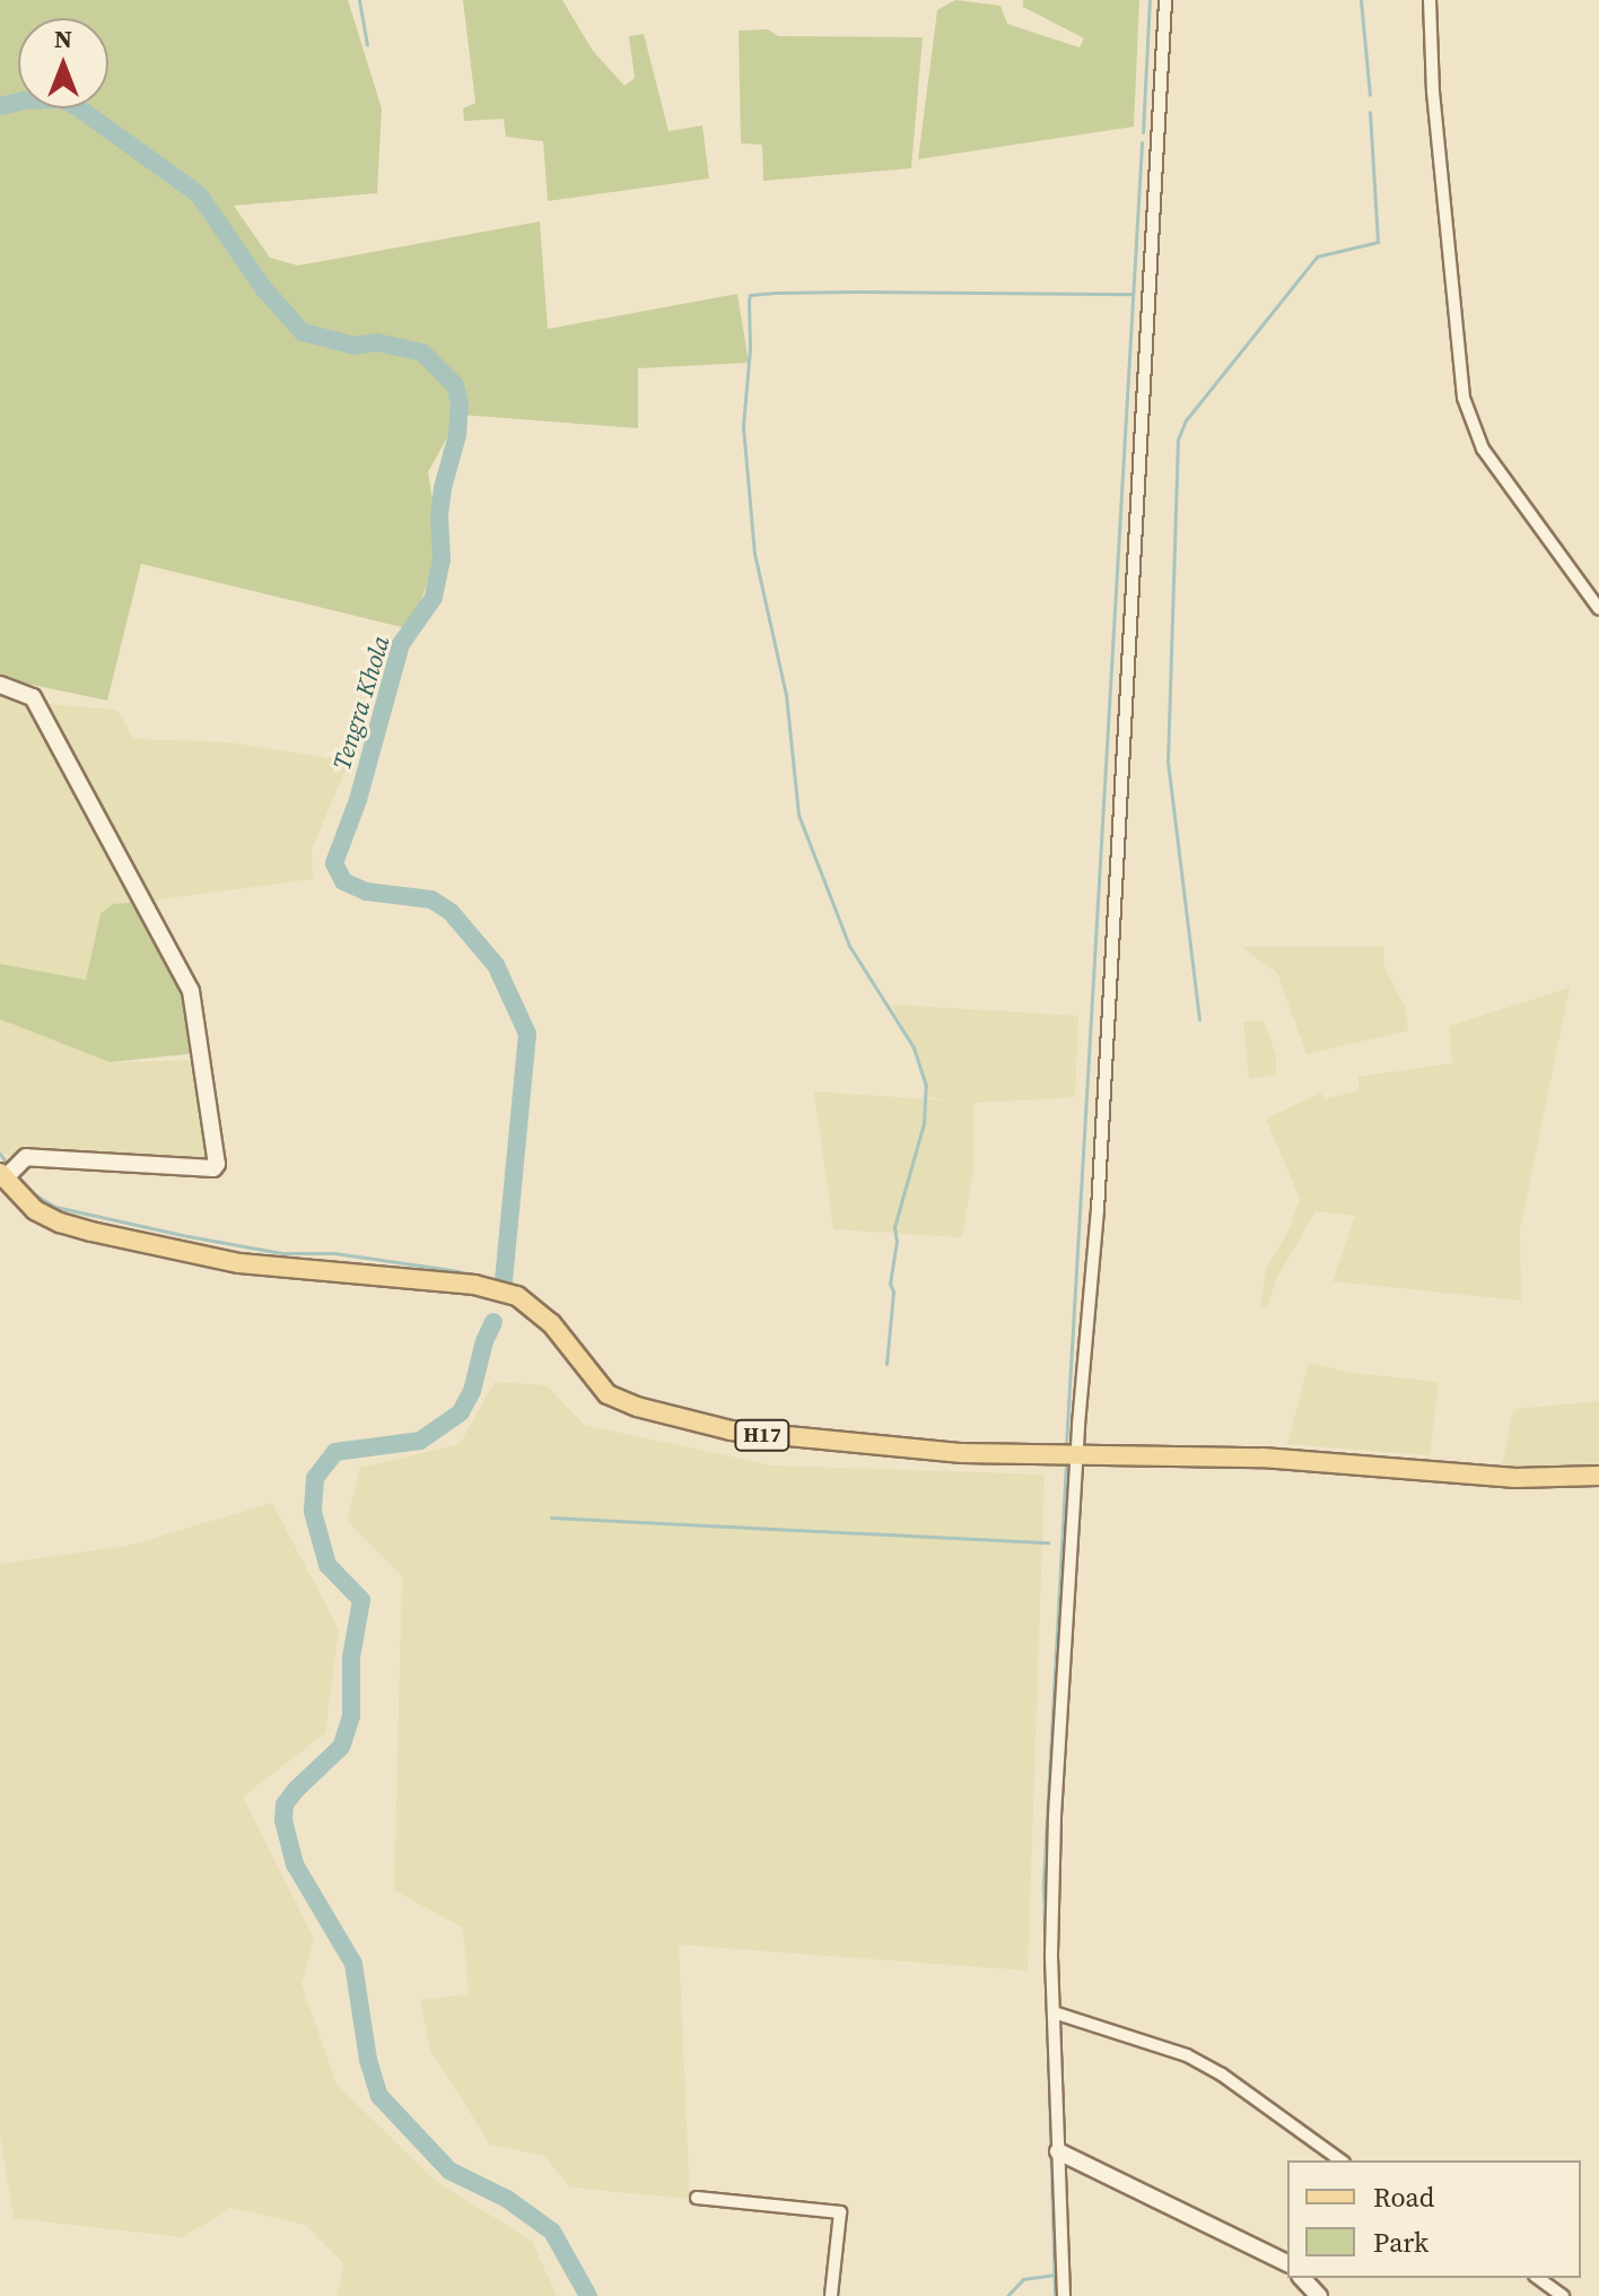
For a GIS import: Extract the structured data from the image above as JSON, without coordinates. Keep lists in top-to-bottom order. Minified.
{"streets":{"main road":["H17"]},"water":["Tengra Khola"],"legend":["Road","Park"],"north":"top"}
